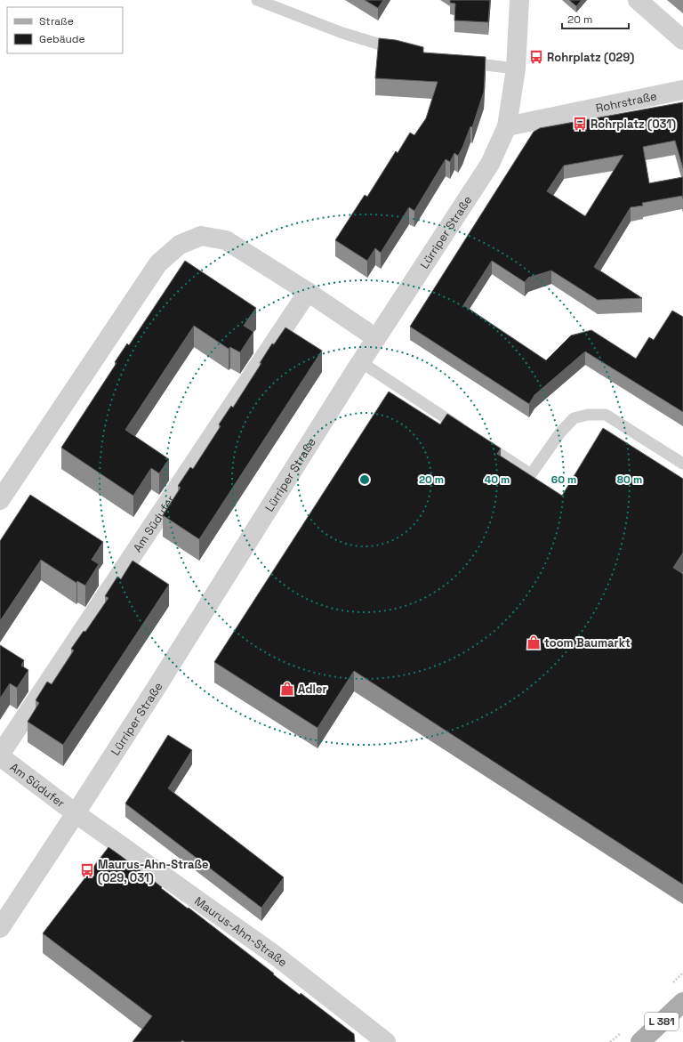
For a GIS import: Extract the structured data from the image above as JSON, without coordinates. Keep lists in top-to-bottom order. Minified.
{"streets":{"main road":["L 381"],"street":["Rohrstraße","Lürriper Straße","Am Südufer","Maurus-Ahn-Straße"]},"crossings":[["Rohrstraße","Lürriper Straße"],["Lürriper Straße","Am Südufer"],["Lürriper Straße","Maurus-Ahn-Straße"],["Am Südufer","Maurus-Ahn-Straße"]],"places":{"bus stop":["Rohrplatz (029)","Rohrplatz (031)","Maurus-Ahn-Straße (029, 031)"],"shop":["toom Baumarkt","Adler"]},"legend":["Straße","Gebäude"],"scale_bar":"20 m","rings":["20 m","40 m","60 m","80 m"]}
